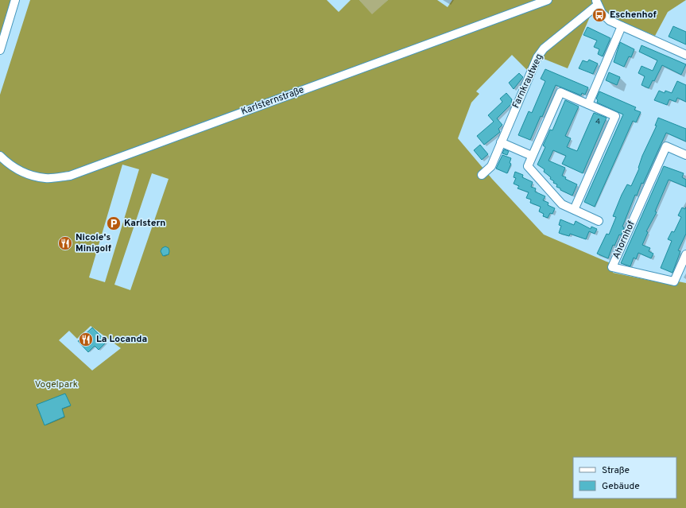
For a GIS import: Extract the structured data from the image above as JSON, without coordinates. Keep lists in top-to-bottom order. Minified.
{"streets":{"street":["Farnkrautweg","Karlsternstraße","Ahornhof"]},"parks":["Vogelpark"],"places":{"bus stop":["Eschenhof"],"parking":["Karlstern"],"restaurant":["Nicole's Minigolf","La Locanda"]},"house_numbers":["4"],"legend":["Straße","Gebäude"]}
